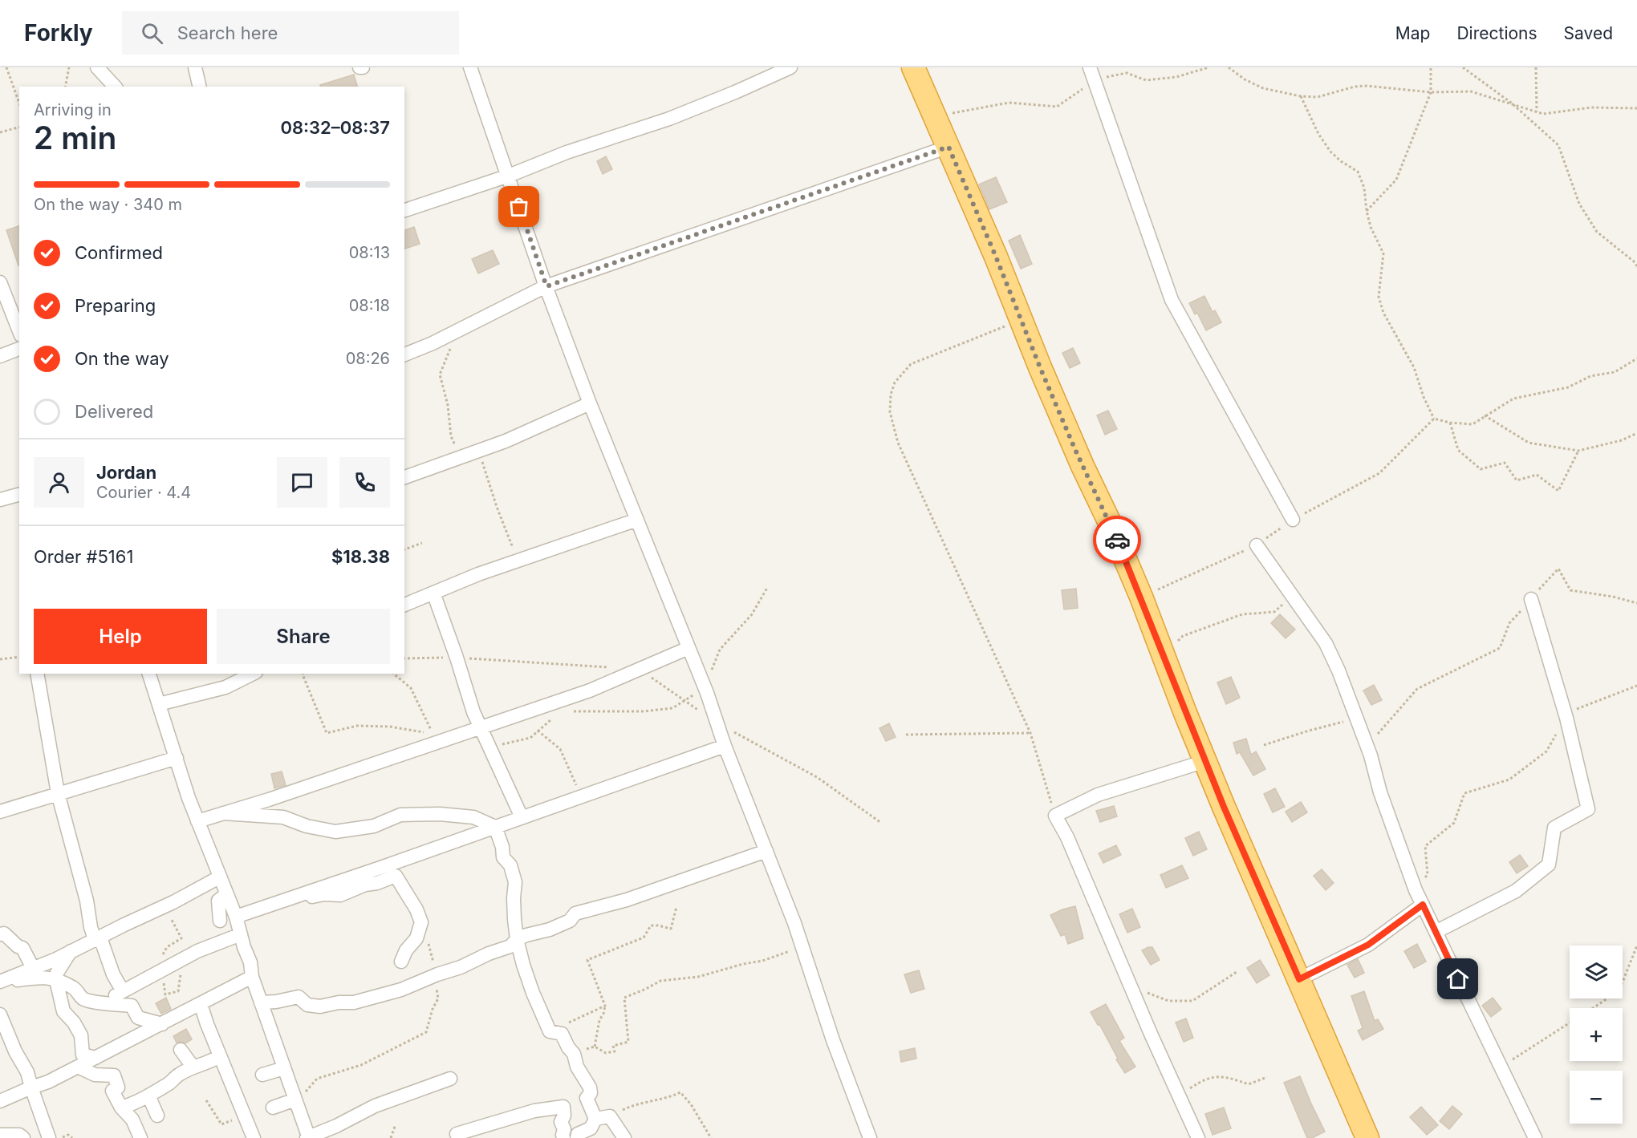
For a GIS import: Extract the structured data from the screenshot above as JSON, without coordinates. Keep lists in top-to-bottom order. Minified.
{"page":{"header":"Forkly","search":"Search here","nav":["Map","Directions","Saved"],"heading":["2 min","Arriving in","08:32–08:37"],"panel":["Jordan","Courier · 4.4","Order #5161","$18.38"],"bar":"On the way · 340 m","list":[["Confirmed","08:13"],["Preparing","08:18"],["On the way","08:26"],"Delivered"],"buttons":["Help","Share"],"map_buttons":["+","−"]}}
